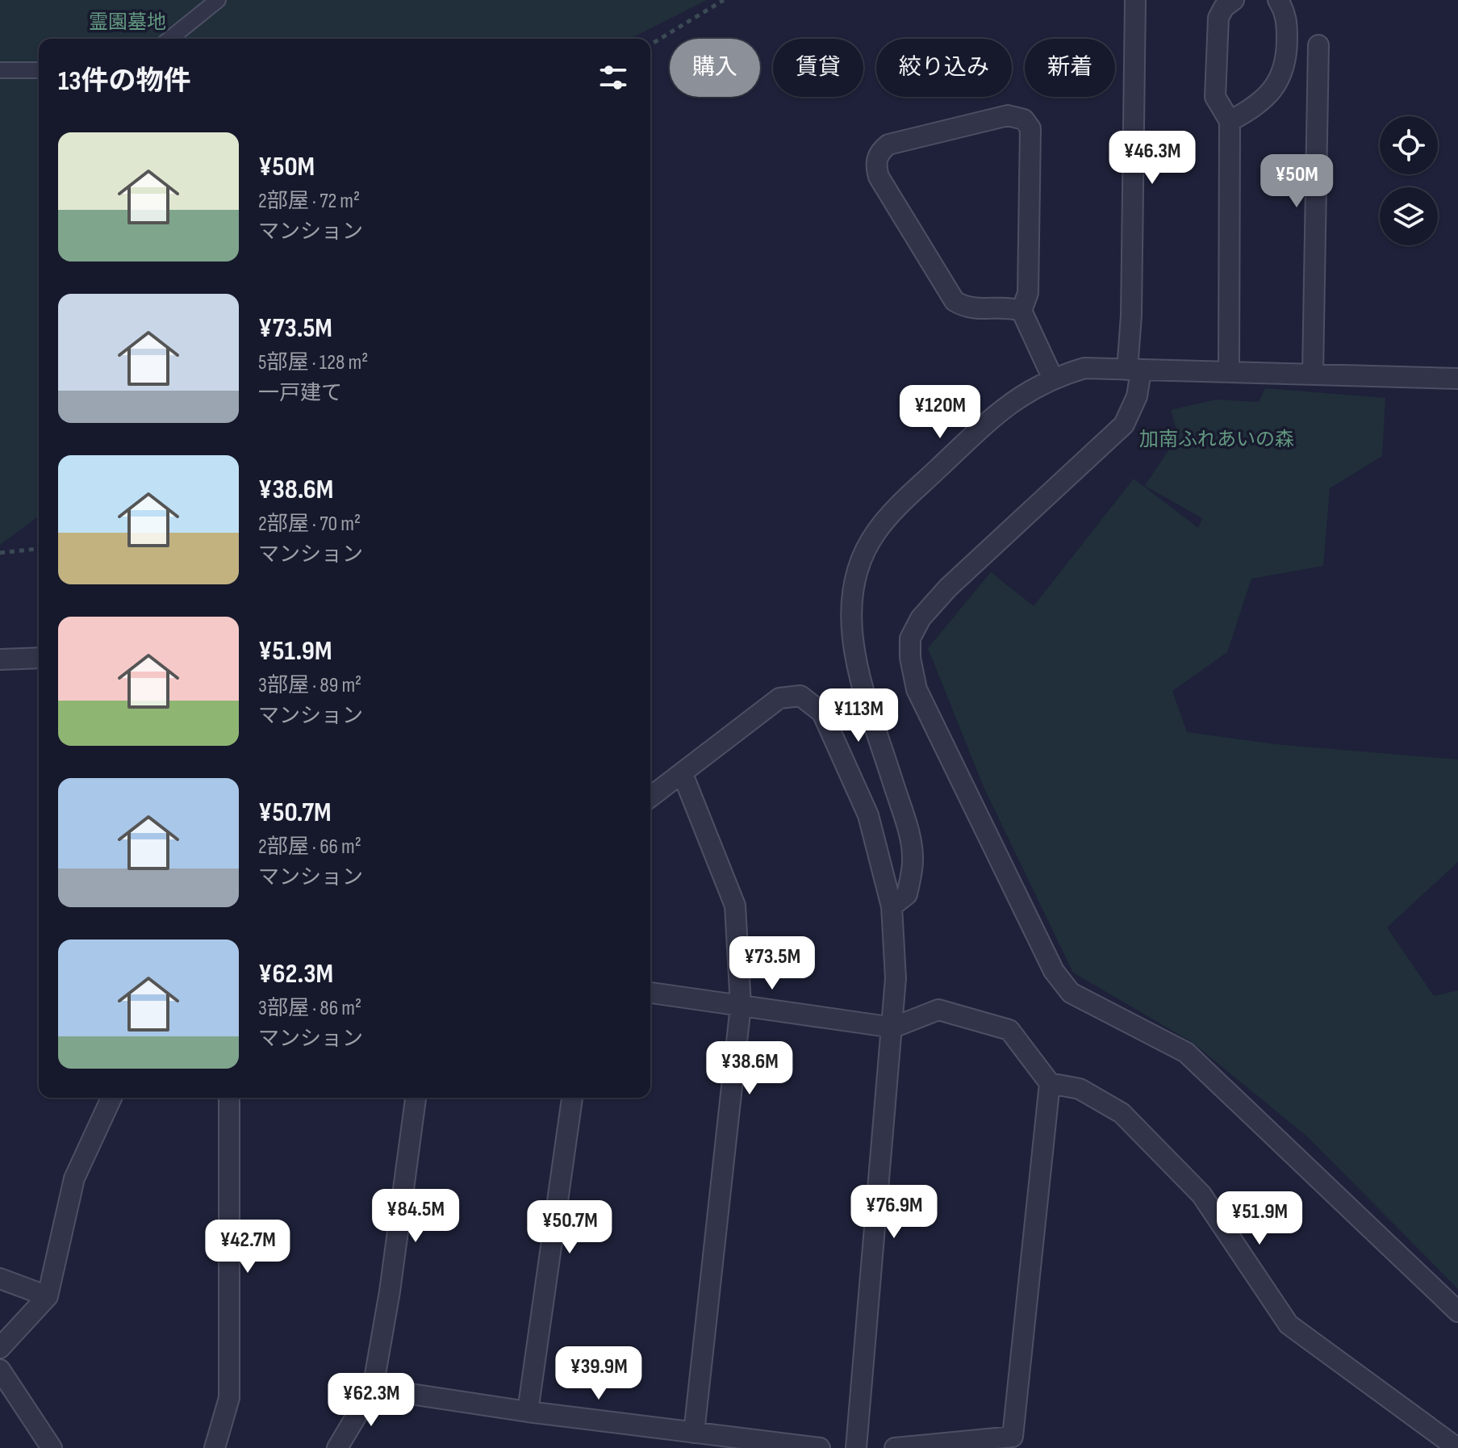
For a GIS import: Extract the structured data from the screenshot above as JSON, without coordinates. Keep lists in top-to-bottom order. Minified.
{"parks":["霊園墓地","加南ふれあいの森"],"page":{"chip":["購入","賃貸","絞り込み","新着"],"heading":"13件の物件","list":[{"name":"¥50M","note":"2部屋 · 72 m² · マンション"},{"name":"¥73.5M","note":"5部屋 · 128 m² · 一戸建て"},{"name":"¥38.6M","note":"2部屋 · 70 m² · マンション"},{"name":"¥51.9M","note":"3部屋 · 89 m² · マンション"},{"name":"¥50.7M","note":"2部屋 · 66 m² · マンション"},{"name":"¥62.3M","note":"3部屋 · 86 m² · マンション"}],"price":["¥46.3M","¥50M","¥120M","¥113M","¥73.5M","¥38.6M","¥76.9M","¥84.5M","¥51.9M","¥50.7M","¥42.7M","¥39.9M","¥62.3M"]}}
